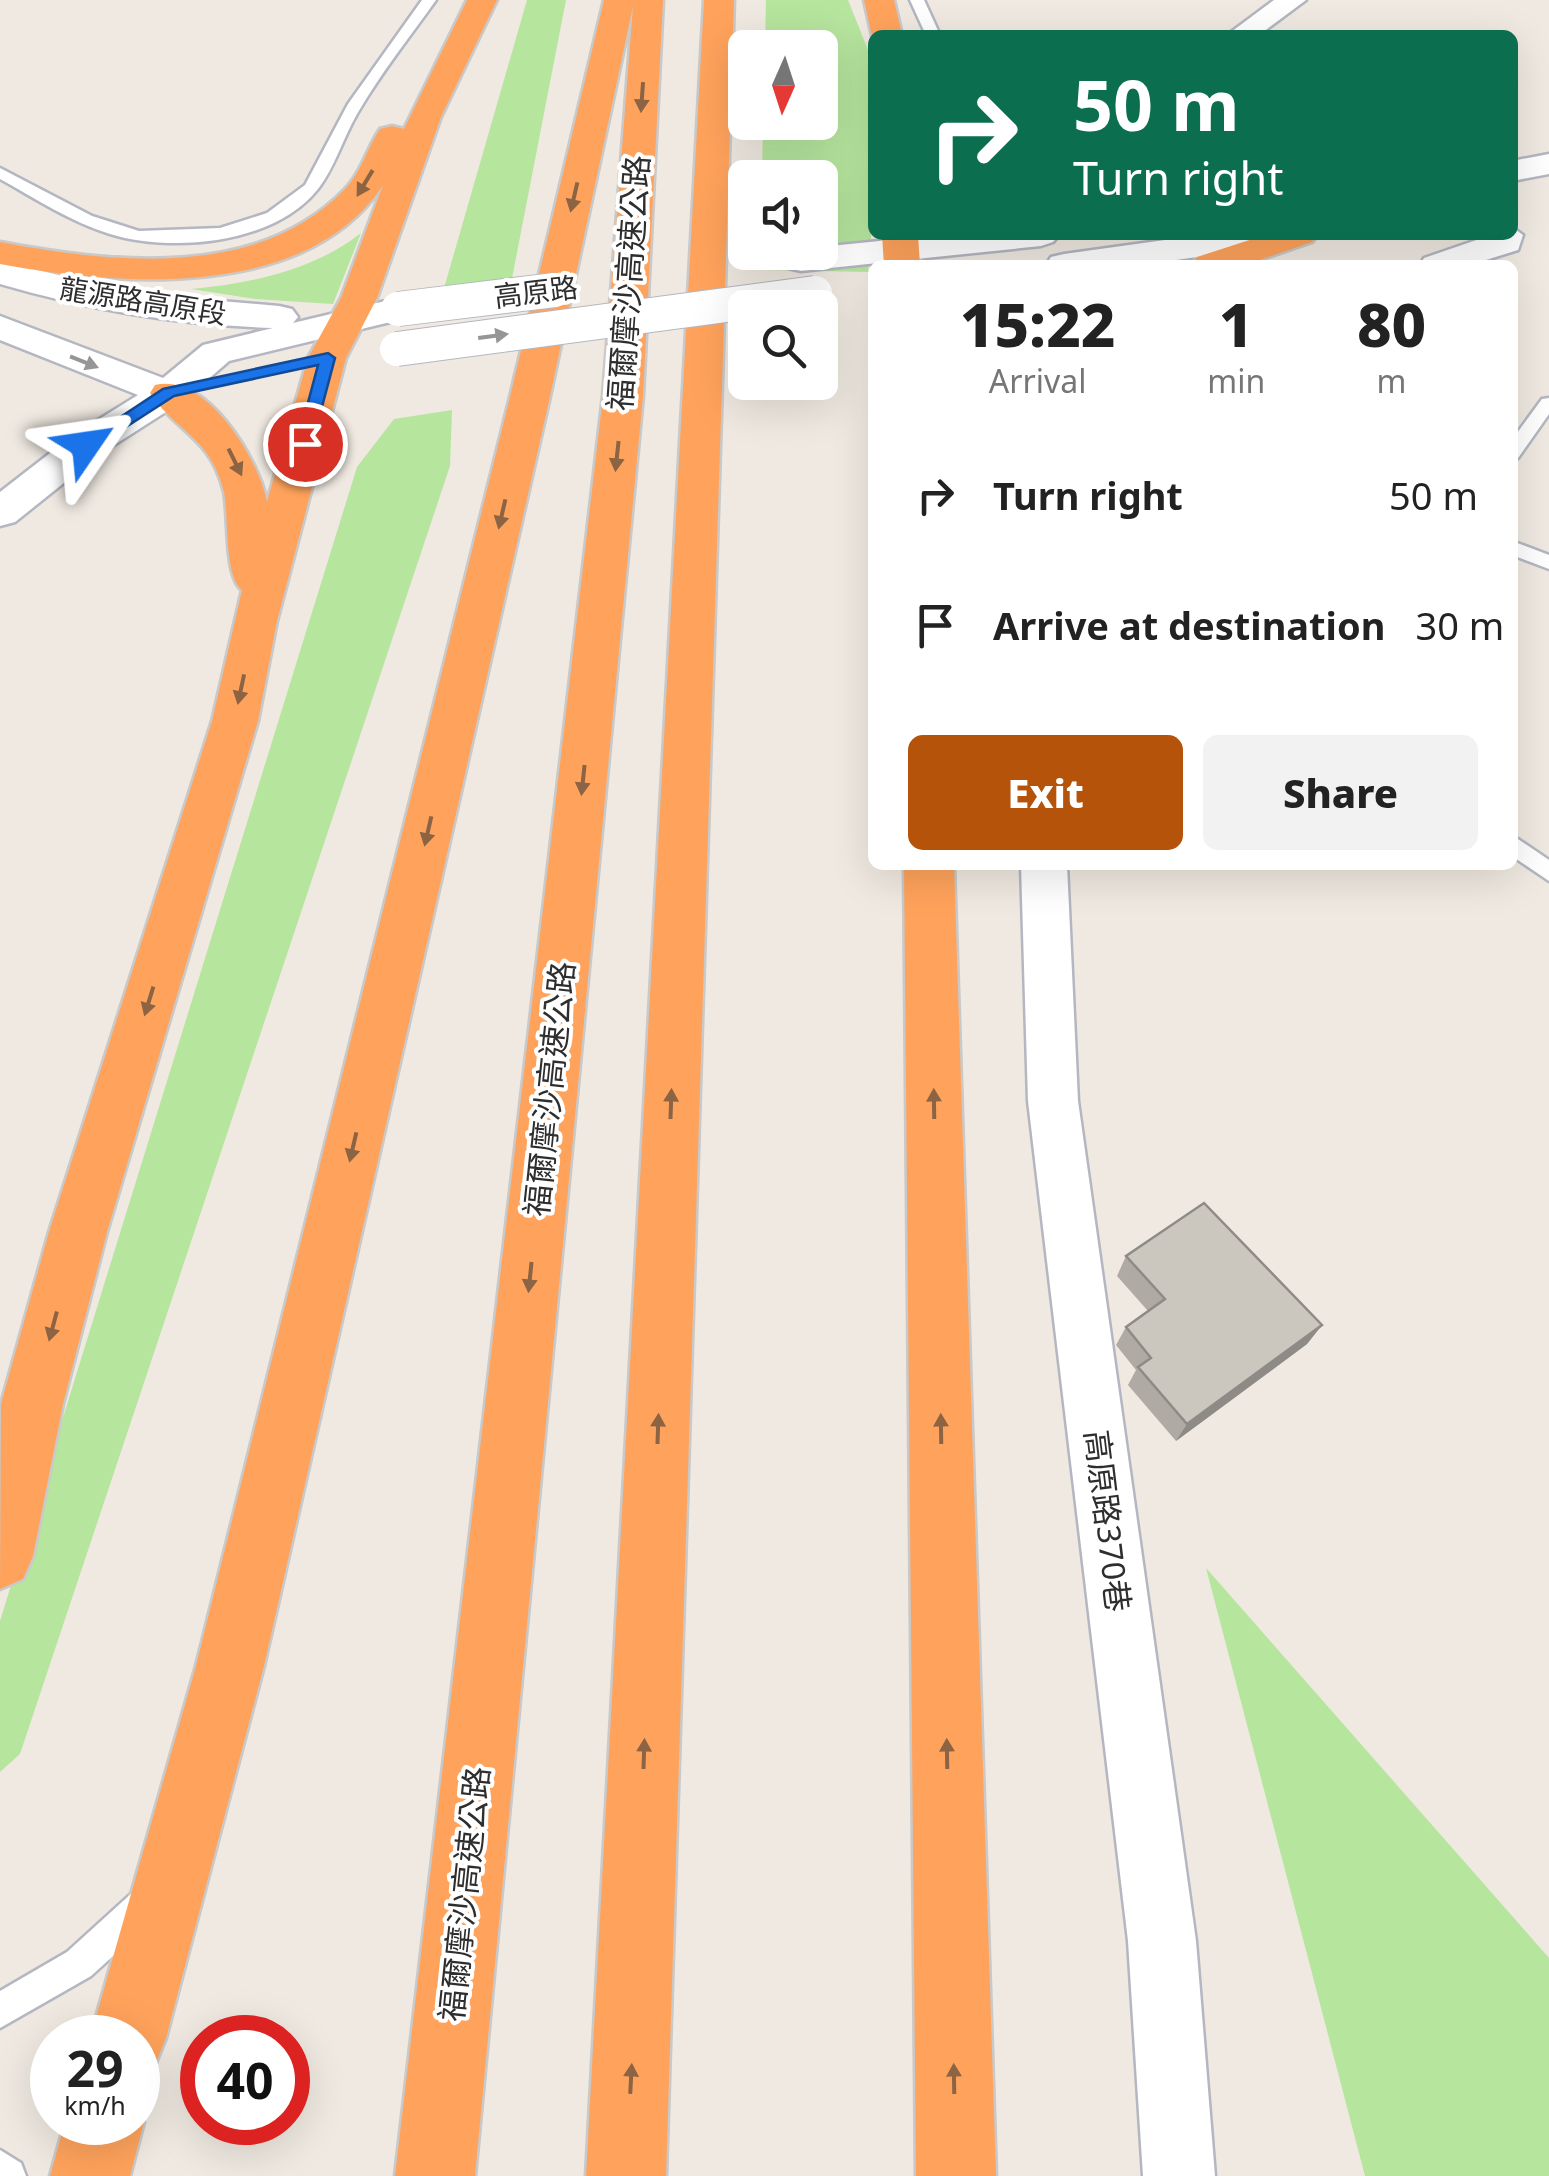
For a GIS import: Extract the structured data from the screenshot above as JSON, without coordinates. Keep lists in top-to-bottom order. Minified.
{"streets":{"highway":["福爾摩沙高速公路"],"street":["高原路","龍源路高原段","高原路370巷"]},"crossings":[["高原路","龍源路高原段"]],"north":"bottom","page":{"turn":["50 m","Turn right"],"eta":["15:22","Arrival","1","min","80","m"],"list":[{"name":"Turn right","value":"50 m"},{"name":"Arrive at destination","value":"30 m"}],"buttons":["Exit","Share"],"speed":"29 km/h","limit":"40"}}
